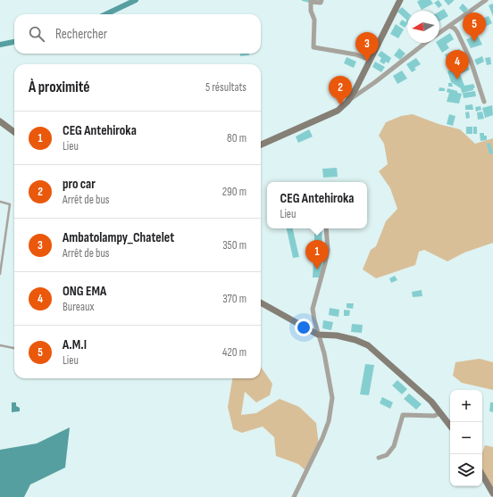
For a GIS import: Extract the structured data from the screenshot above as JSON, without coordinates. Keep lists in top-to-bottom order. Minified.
{"north":"left","page":{"pins":["5","3","4","2","1"],"search":"Rechercher","heading":["À proximité","5 résultats"],"list":[{"mark":"1","name":"CEG Antehiroka","note":"Lieu","value":"80 m"},{"mark":"2","name":"pro car","note":"Arrêt de bus","value":"290 m"},{"mark":"3","name":"Ambatolampy_Chatelet","note":"Arrêt de bus","value":"350 m"},{"mark":"4","name":"ONG EMA","note":"Bureaux","value":"370 m"},{"mark":"5","name":"A.M.I","note":"Lieu","value":"420 m"}],"popup":["CEG Antehiroka","Lieu"],"map_buttons":["+","−"]}}
